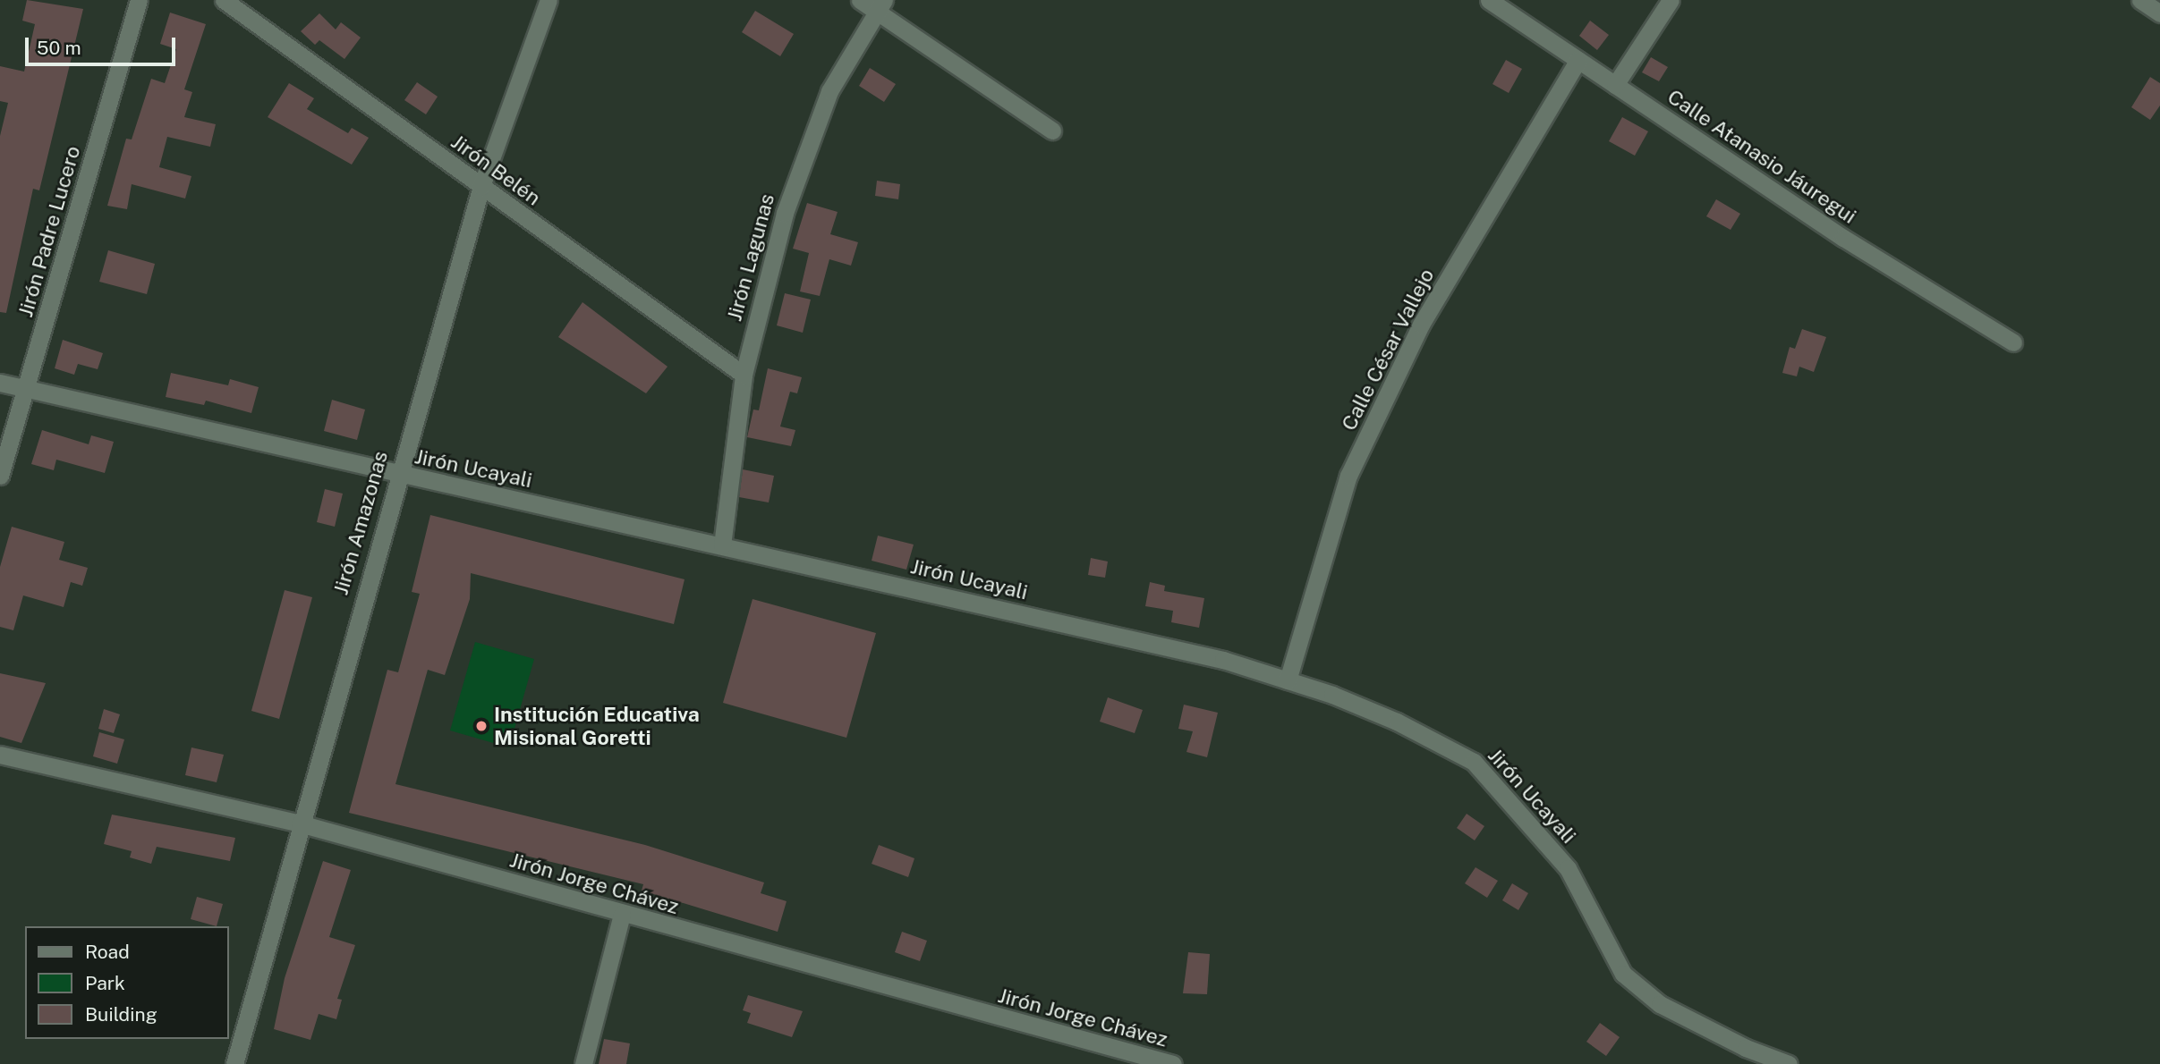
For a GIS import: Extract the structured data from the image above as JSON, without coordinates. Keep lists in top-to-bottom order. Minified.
{"streets":{"street":["Calle Atanasio Jáuregui","Jirón Belén","Jirón Padre Lucero","Jirón Lagunas","Calle César Vallejo","Jirón Ucayali","Jirón Amazonas","Jirón Jorge Chávez"]},"crossings":[["Calle Atanasio Jáuregui","Calle César Vallejo"],["Jirón Belén","Jirón Lagunas"],["Jirón Belén","Jirón Amazonas"],["Jirón Padre Lucero","Jirón Ucayali"],["Jirón Lagunas","Jirón Ucayali"],["Calle César Vallejo","Jirón Ucayali"],["Jirón Ucayali","Jirón Amazonas"],["Jirón Amazonas","Jirón Jorge Chávez"]],"places":["Institución Educativa Misional Goretti"],"legend":["Road","Park","Building"],"scale_bar":"50 m"}
